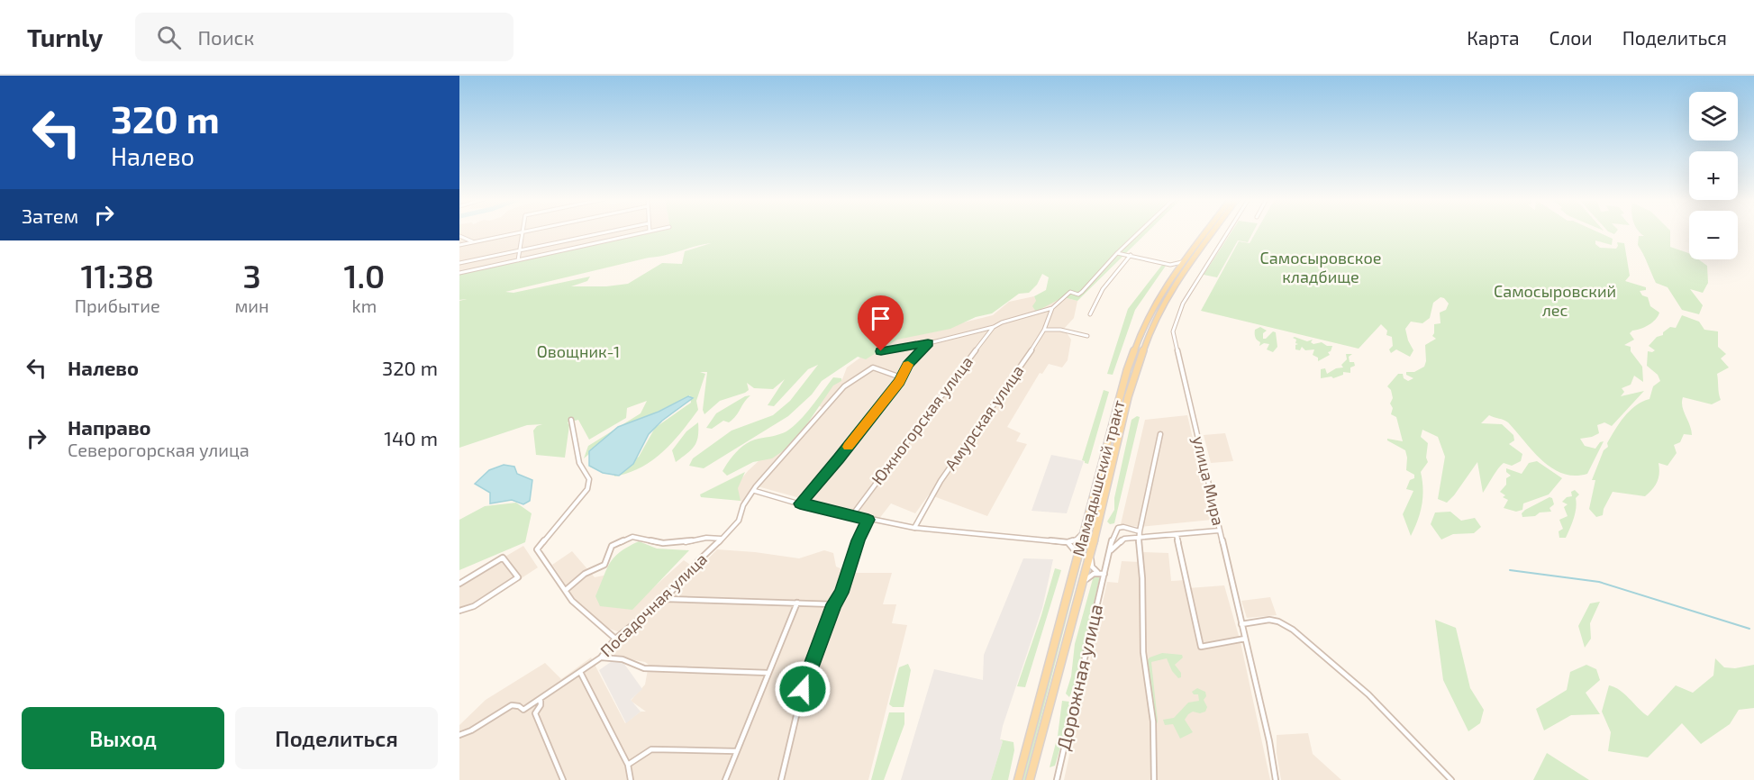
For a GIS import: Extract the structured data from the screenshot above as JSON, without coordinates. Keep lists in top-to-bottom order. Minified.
{"streets":{"main road":["Мамадышский тракт"],"street":["Амурская улица","Южногорская улица","улица Мира","Посадочная улица","Дорожная улица"]},"parks":["Самосыровское кладбище","Самосыровский лес","Овощник-1"],"page":{"header":"Turnly","search":"Поиск","nav":["Карта","Слои","Поделиться"],"turn":["320 m","Налево"],"map_buttons":["+","−"],"then":"Затем","eta":["11:38","Прибытие","3","мин","1.0","km"],"list":[{"name":"Налево","value":"320 m"},{"name":"Направо","note":"Северогорская улица","value":"140 m"}],"buttons":["Выход","Поделиться"]}}
